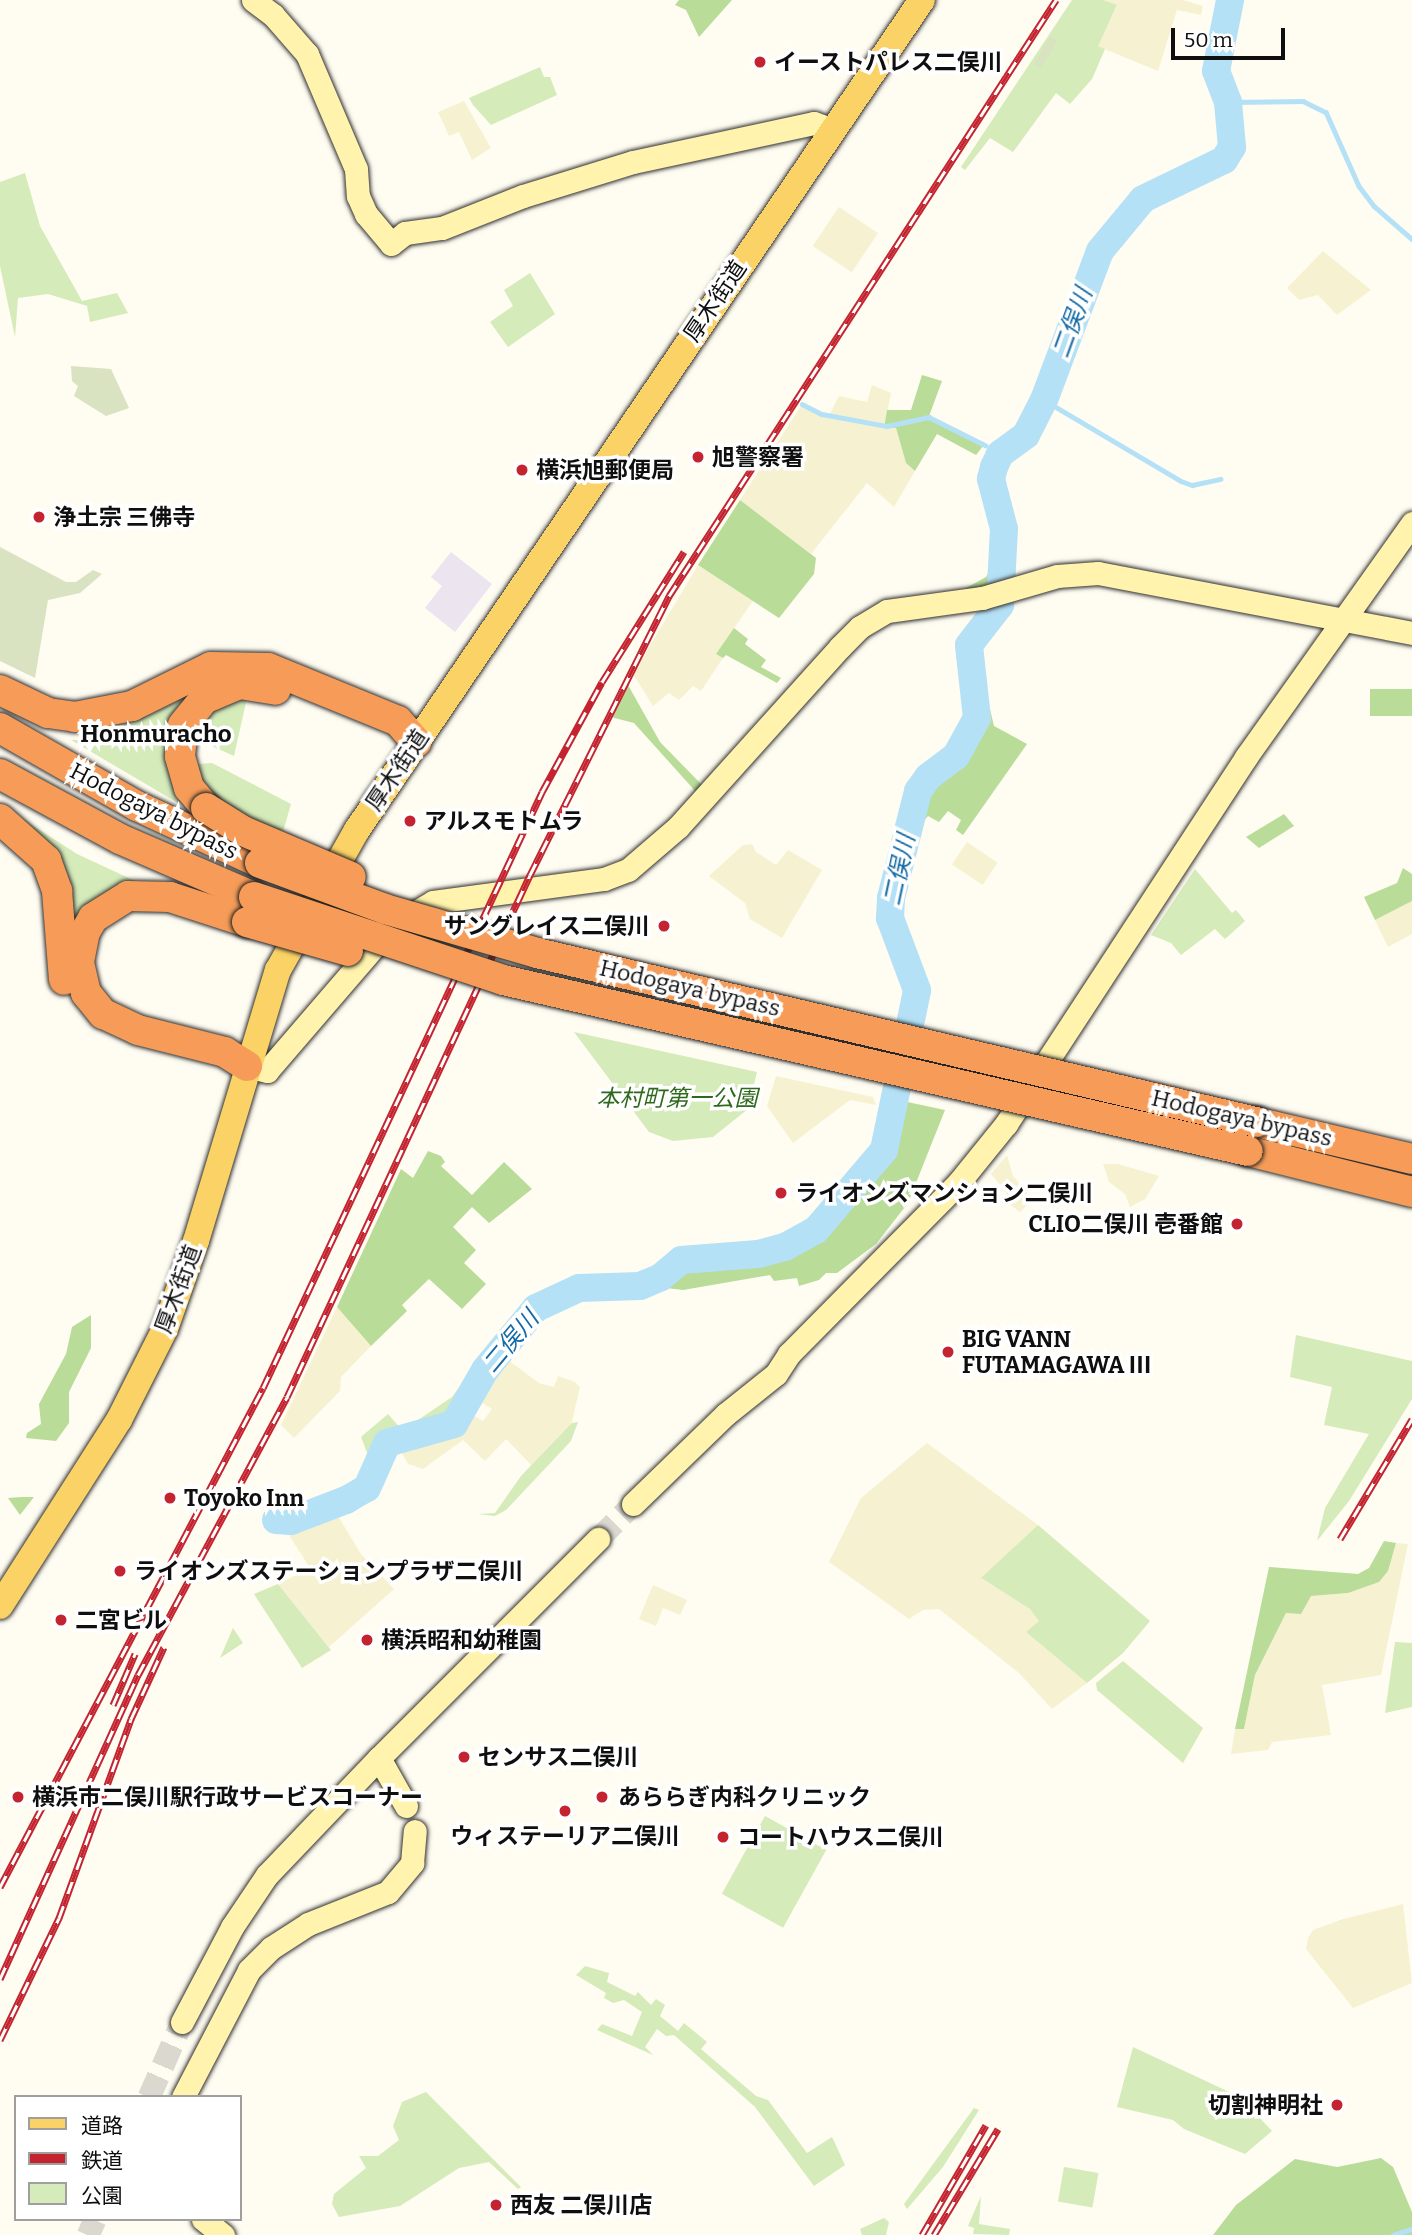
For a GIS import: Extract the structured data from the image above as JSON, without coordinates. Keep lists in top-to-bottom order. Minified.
{"streets":{"highway":["Hodogaya bypass"],"main road":["厚木街道"]},"districts":["Honmuracho"],"water":["二俣川"],"parks":["本村町第一公園"],"places":["イーストパレス二俣川","旭警察署","横浜旭郵便局","浄土宗 三佛寺","アルスモトムラ","サングレイス二俣川","ライオンズマンション二俣川","CLIO二俣川 壱番館","BIG VANN FUTAMAGAWA Ⅲ","Toyoko Inn","ライオンズステーションプラザ二俣川","二宮ビル","横浜昭和幼稚園","センサス二俣川","横浜市二俣川駅行政サービスコーナー","あららぎ内科クリニック","ウィステーリア二俣川","コートハウス二俣川","切割神明社","西友 二俣川店"],"legend":["道路","鉄道","公園"],"scale_bar":"50 m"}
